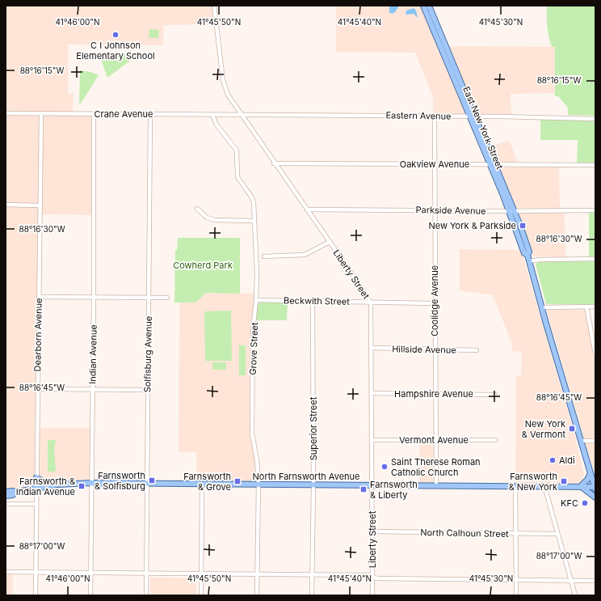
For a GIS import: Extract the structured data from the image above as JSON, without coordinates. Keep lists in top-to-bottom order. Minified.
{"streets":{"main road":["East New York Street","North Farnsworth Avenue"],"street":["Crane Avenue","Eastern Avenue","Oakview Avenue","Parkside Avenue","Liberty Street","Beckwith Street","Coolidge Avenue","Dearborn Avenue","Grove Street","Hillside Avenue","Indian Avenue","Solfisburg Avenue","Hampshire Avenue","Superior Street","Vermont Avenue","North Calhoun Street"]},"crossings":[["Crane Avenue","Eastern Avenue"],["Crane Avenue","Liberty Street"],["Crane Avenue","Dearborn Avenue"],["Crane Avenue","Grove Street"],["Crane Avenue","Indian Avenue"],["Crane Avenue","Solfisburg Avenue"],["Eastern Avenue","East New York Street"],["Eastern Avenue","Liberty Street"],["Eastern Avenue","Coolidge Avenue"],["East New York Street","Oakview Avenue"],["East New York Street","Parkside Avenue"],["East New York Street","North Farnsworth Avenue"],["Oakview Avenue","Liberty Street"],["Oakview Avenue","Coolidge Avenue"],["Parkside Avenue","Liberty Street"],["Parkside Avenue","Coolidge Avenue"],["Liberty Street","Beckwith Street"],["Liberty Street","Hillside Avenue"],["Liberty Street","Hampshire Avenue"],["Liberty Street","Vermont Avenue"],["Liberty Street","North Farnsworth Avenue"],["Liberty Street","North Calhoun Street"],["Beckwith Street","Coolidge Avenue"],["Beckwith Street","Grove Street"],["Beckwith Street","Superior Street"],["Coolidge Avenue","Hillside Avenue"],["Coolidge Avenue","Hampshire Avenue"],["Coolidge Avenue","Vermont Avenue"],["Coolidge Avenue","North Farnsworth Avenue"],["Dearborn Avenue","North Farnsworth Avenue"],["Grove Street","North Farnsworth Avenue"],["Indian Avenue","North Farnsworth Avenue"],["Solfisburg Avenue","North Farnsworth Avenue"],["Superior Street","North Farnsworth Avenue"]],"parks":["Cowherd Park"],"places":{"other":["C I Johnson Elementary School","Aldi","Saint Therese Roman Catholic Church","KFC"],"transit":["New York & Parkside","New York & Vermont","Farnsworth & Solfisburg","Farnsworth & Grove","Farnsworth & New York","Farnsworth & Indian Avenue","Farnsworth & Liberty"]},"coordinates":["41°46'00\"N","41°45'50\"N","41°45'40\"N","41°45'30\"N","88°16'15\"W","88°16'30\"W","88°16'45\"W","88°17'00\"W"]}
